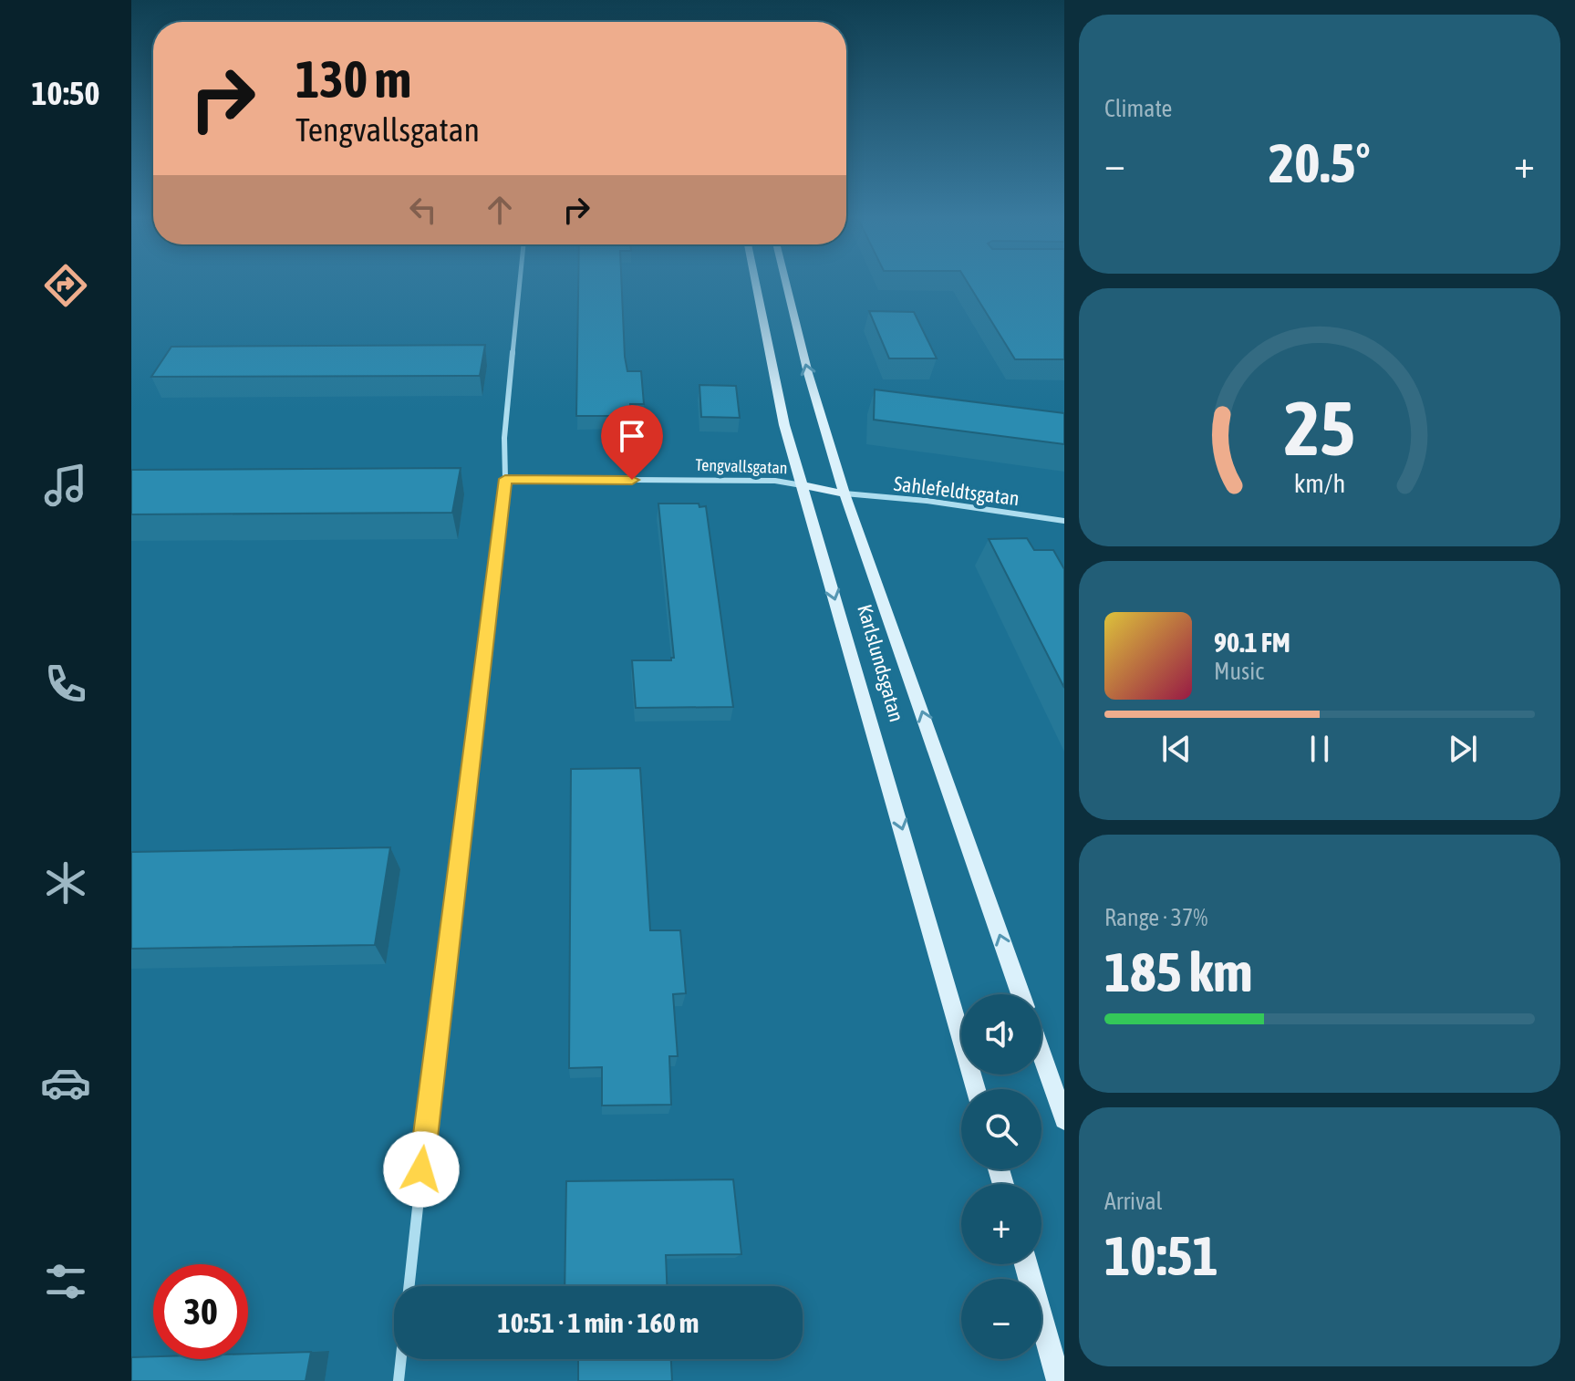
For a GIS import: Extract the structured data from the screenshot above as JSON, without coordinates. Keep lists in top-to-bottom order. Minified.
{"streets":{"main road":["Karlslundsgatan"],"street":["Tengvallsgatan","Sahlefeldtsgatan"]},"crossings":[["Tengvallsgatan","Karlslundsgatan"],["Sahlefeldtsgatan","Karlslundsgatan"]],"page":{"tabs":"10:50","tile":["Climate",["Range · 37%","185 km"],["Arrival","10:51"]],"turn":["130 m","Tengvallsgatan"],"heat":["−","20.5°","+"],"song":["90.1 FM","Music"],"map_buttons":["+","−"],"limit":"30","trip":"10:51 · 1 min · 160 m","gauge":["25","km/h"]}}
